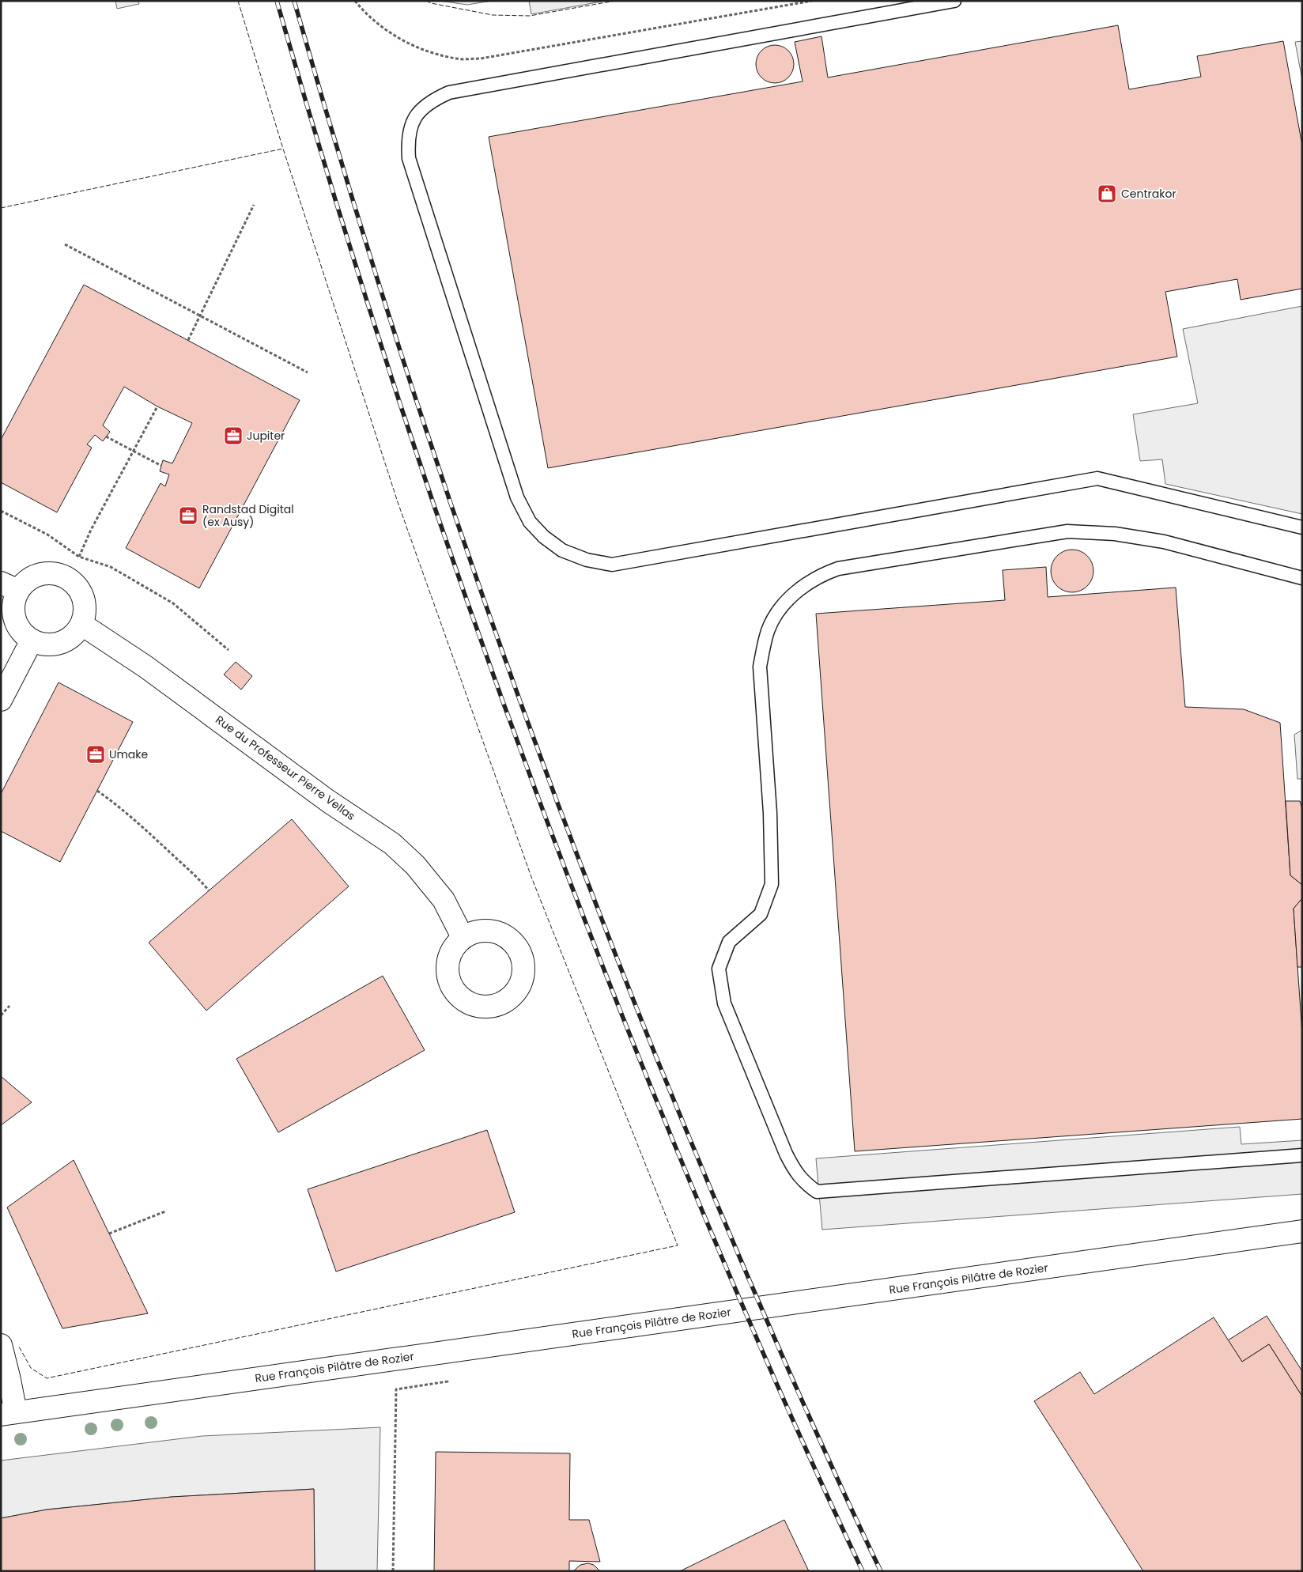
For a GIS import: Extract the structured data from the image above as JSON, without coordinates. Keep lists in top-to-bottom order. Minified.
{"streets":{"street":["Rue du Professeur Pierre Vellas","Rue François Pilâtre de Rozier"]},"places":{"shop":["Centrakor"],"office":["Jupiter","Randstad Digital (ex Ausy)","Umake"]}}
